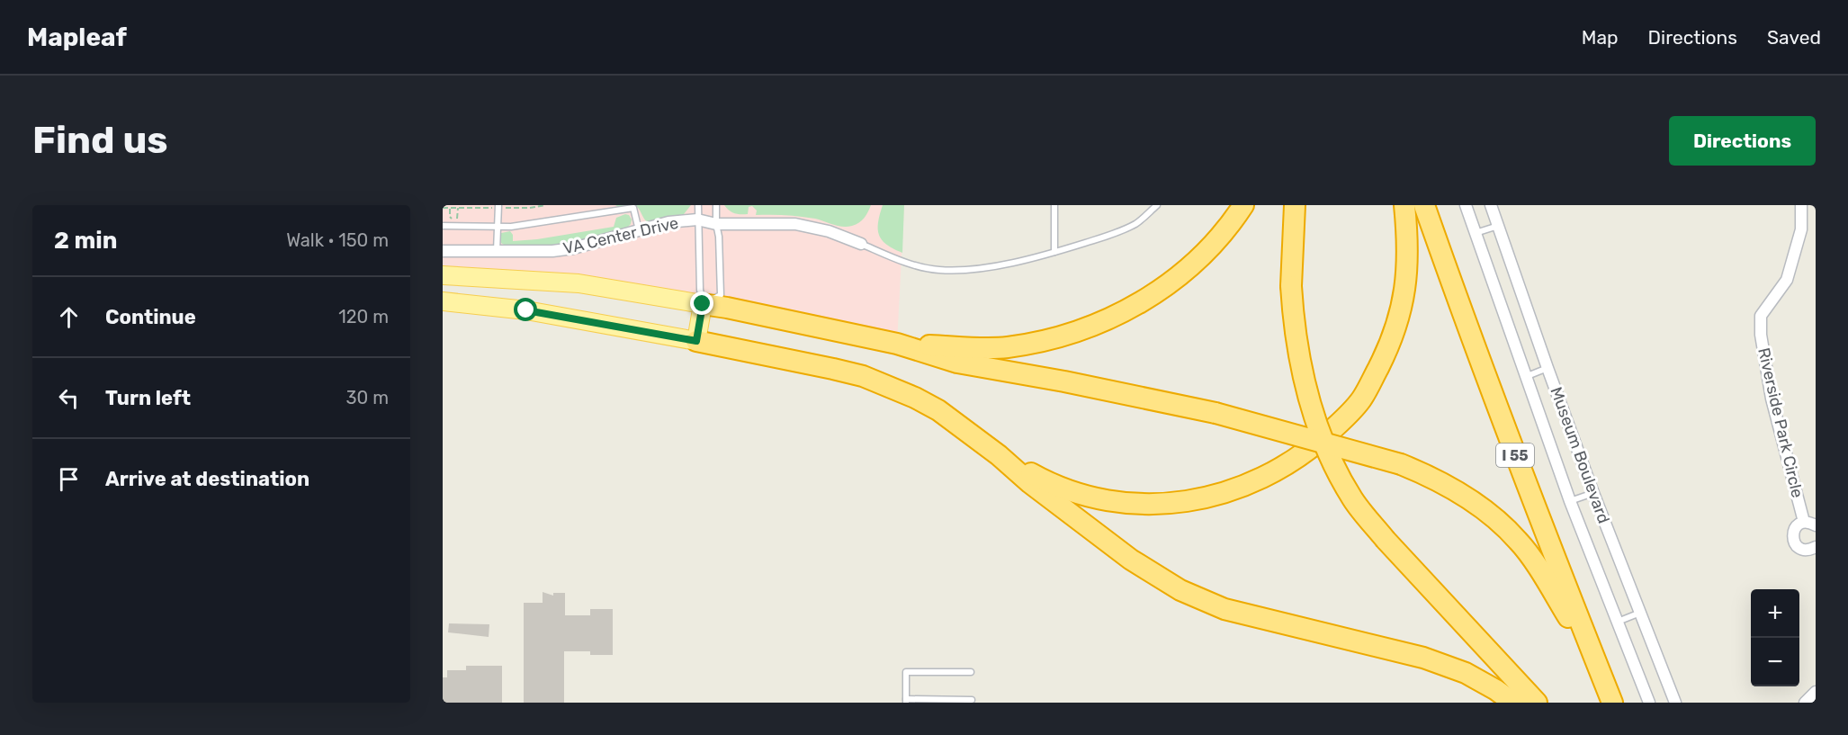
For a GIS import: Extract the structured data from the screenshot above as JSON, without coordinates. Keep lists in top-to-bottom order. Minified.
{"streets":{"highway":["I 55"],"street":["VA Center Drive","Riverside Park Circle","Museum Boulevard"]},"page":{"header":"Mapleaf","nav":["Map","Directions","Saved"],"buttons":"Directions","title":"Find us","heading":["2 min","Walk · 150 m"],"list":[["Continue","120 m"],["Turn left","30 m"],"Arrive at destination"],"map_buttons":["+","−"]}}
